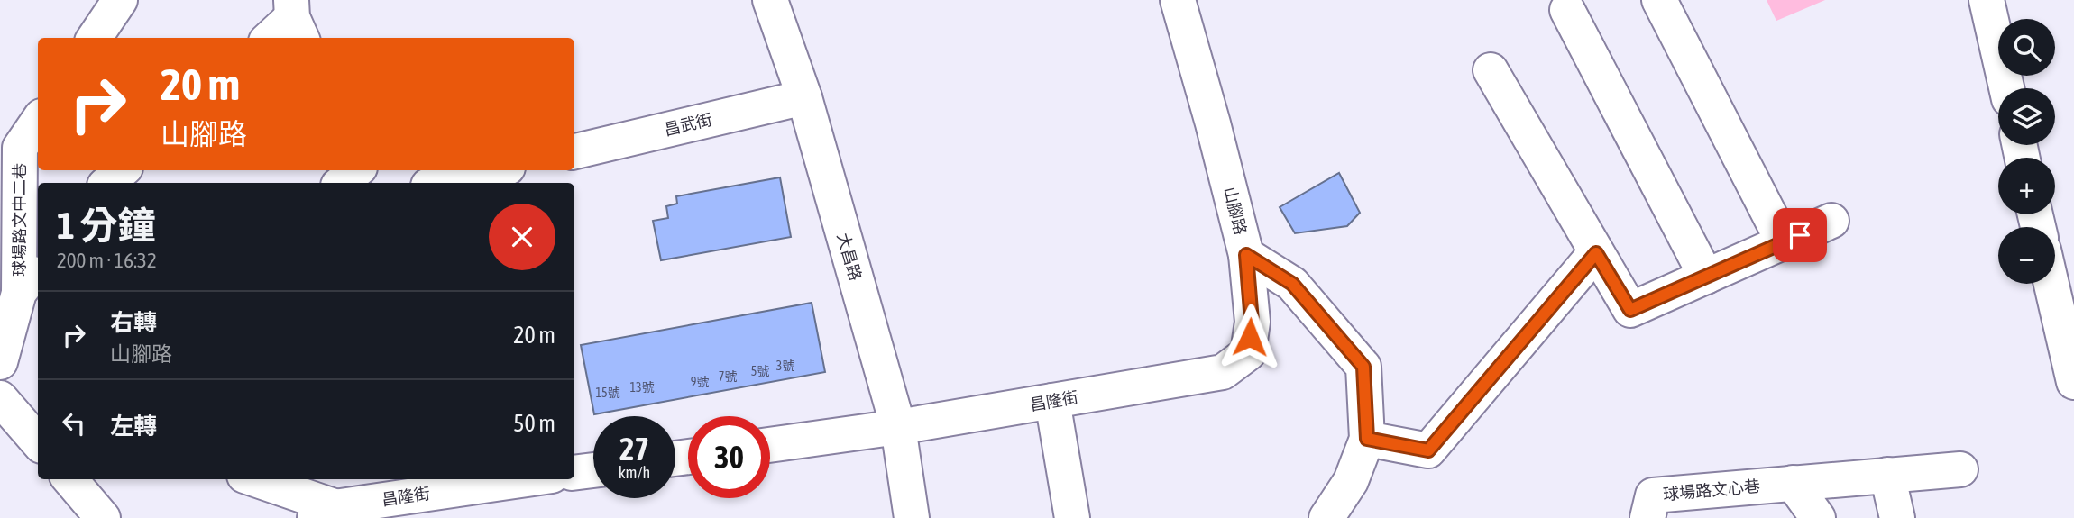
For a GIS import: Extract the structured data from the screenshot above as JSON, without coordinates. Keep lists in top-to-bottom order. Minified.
{"streets":{"street":["昌武街","山腳路","球場路文中二巷","大昌路","昌隆街","球場路文心巷"]},"crossings":[["昌武街","大昌路"],["山腳路","昌隆街"],["大昌路","昌隆街"]],"house_numbers":["3號","5號","7號","9號","13號","15號"],"page":{"map_buttons":["+","−"],"turn":["20 m","山腳路"],"heading":["1 分鐘","200 m · 16:32"],"list":[{"name":"右轉","note":"山腳路","value":"20 m"},{"name":"左轉","value":"50 m"}],"speed":"27 km/h","limit":"30"}}
